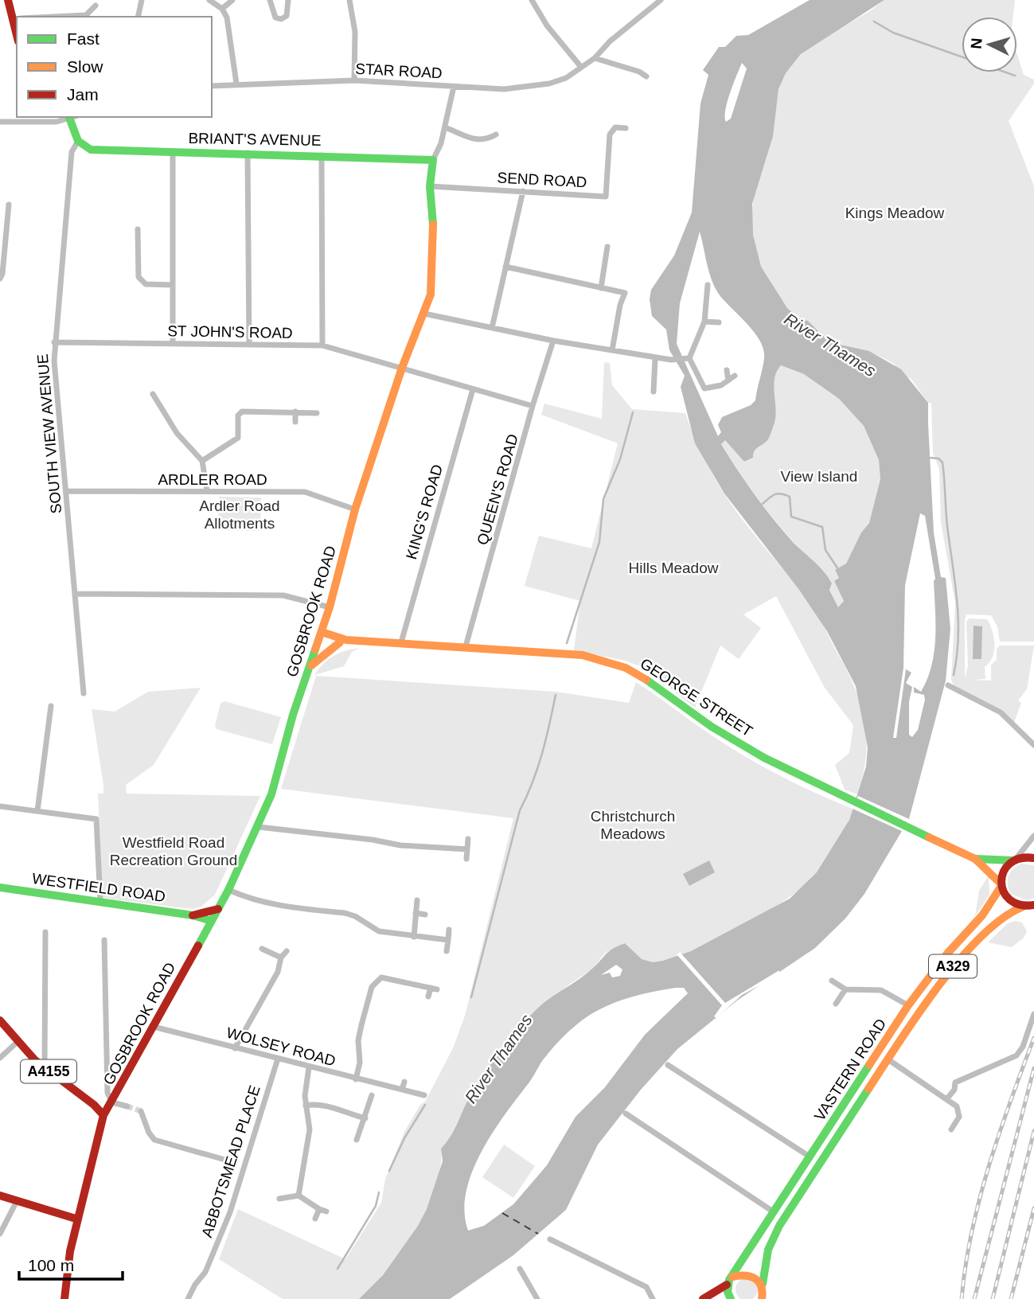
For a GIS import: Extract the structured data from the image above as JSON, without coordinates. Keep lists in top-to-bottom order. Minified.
{"streets":{"main road":["BRIANT'S AVENUE","GOSBROOK ROAD","GEORGE STREET","WESTFIELD ROAD","A329","VASTERN ROAD","A4155"],"street":["STAR ROAD","SEND ROAD","ST JOHN'S ROAD","SOUTH VIEW AVENUE","ARDLER ROAD","QUEEN'S ROAD","KING'S ROAD","WOLSEY ROAD","ABBOTSMEAD PLACE"]},"crossings":[["STAR ROAD","GOSBROOK ROAD"],["BRIANT'S AVENUE","SOUTH VIEW AVENUE"],["BRIANT'S AVENUE","GOSBROOK ROAD"],["SEND ROAD","GOSBROOK ROAD"],["ST JOHN'S ROAD","SOUTH VIEW AVENUE"],["ST JOHN'S ROAD","QUEEN'S ROAD"],["ST JOHN'S ROAD","KING'S ROAD"],["ST JOHN'S ROAD","GOSBROOK ROAD"],["SOUTH VIEW AVENUE","ARDLER ROAD"],["ARDLER ROAD","GOSBROOK ROAD"],["QUEEN'S ROAD","GEORGE STREET"],["KING'S ROAD","GEORGE STREET"],["GOSBROOK ROAD","GEORGE STREET"],["GOSBROOK ROAD","WESTFIELD ROAD"],["GOSBROOK ROAD","WOLSEY ROAD"],["GOSBROOK ROAD","A4155"],["GEORGE STREET","VASTERN ROAD"],["WOLSEY ROAD","ABBOTSMEAD PLACE"]],"water":["River Thames"],"parks":["Kings Meadow","View Island","Ardler Road Allotments","Hills Meadow","Christchurch Meadows","Westfield Road Recreation Ground"],"legend":["Fast","Slow","Jam"],"scale_bar":"100 m","north":"left"}
